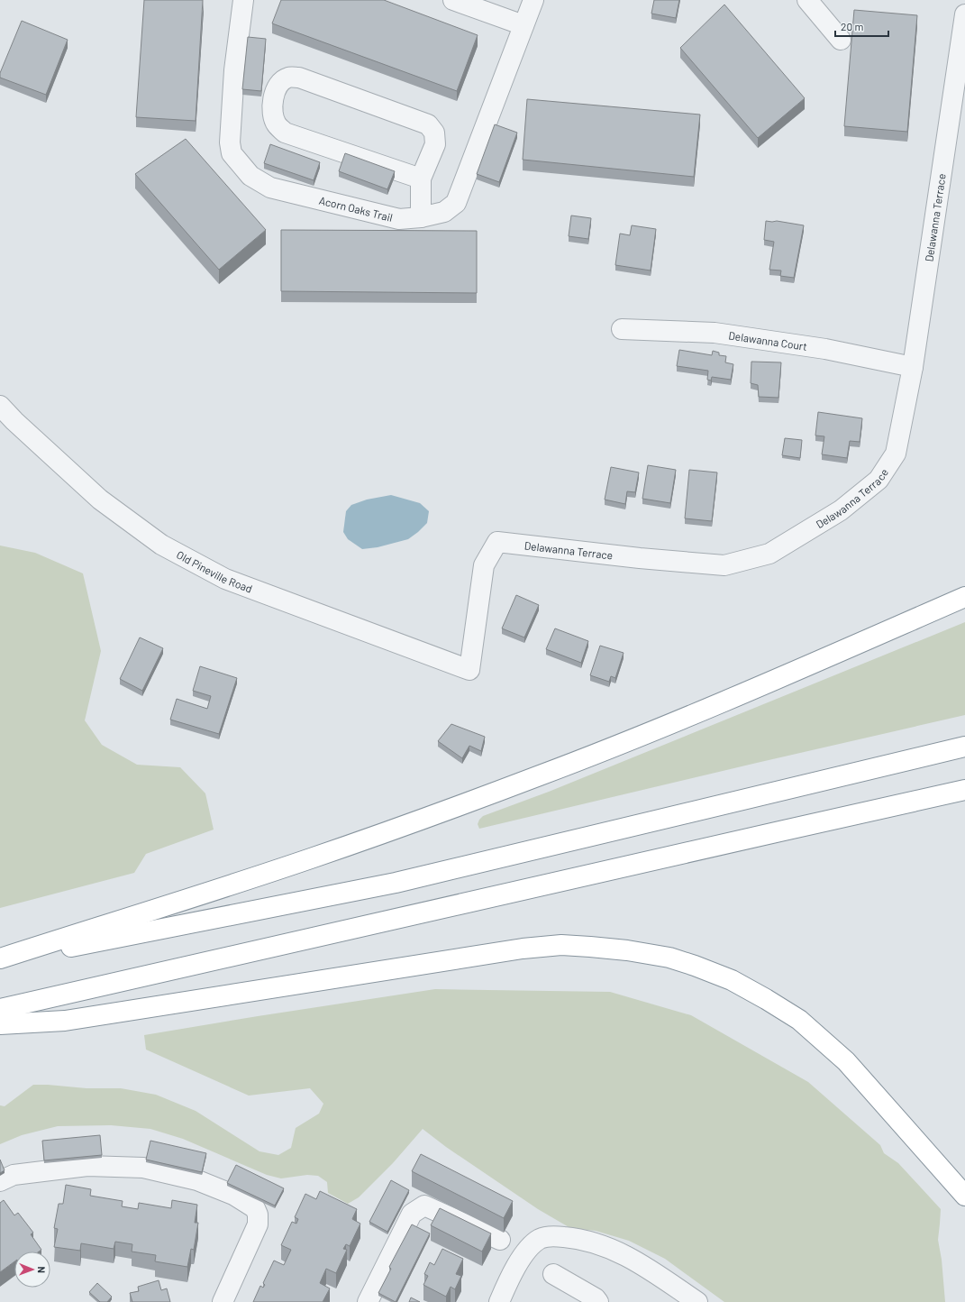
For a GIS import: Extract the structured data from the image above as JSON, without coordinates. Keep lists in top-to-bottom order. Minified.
{"streets":{"street":["Acorn Oaks Trail","Delawanna Terrace","Delawanna Court","Old Pineville Road"]},"crossings":[["Delawanna Terrace","Delawanna Court"],["Delawanna Terrace","Old Pineville Road"]],"scale_bar":"20 m","north":"right"}
